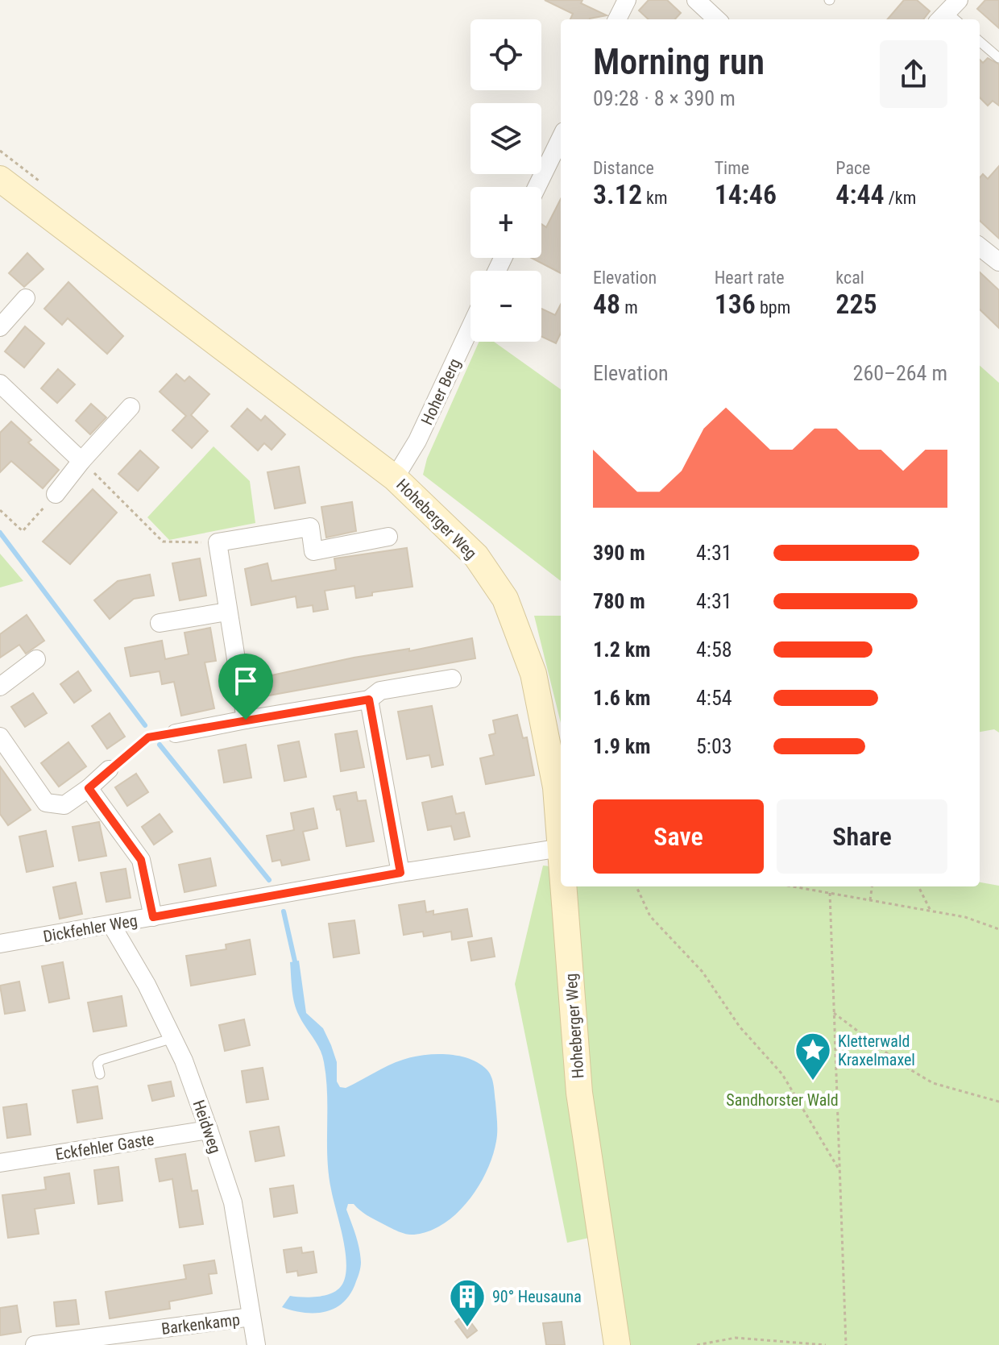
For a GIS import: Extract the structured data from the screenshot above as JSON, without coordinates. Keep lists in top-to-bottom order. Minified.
{"streets":{"street":["Hoher Berg","Hoheberger Weg","Dickfehler Weg","Heidweg","Eckfehler Gaste","Barkenkamp"]},"crossings":[["Hoher Berg","Hoheberger Weg"],["Dickfehler Weg","Heidweg"],["Heidweg","Eckfehler Gaste"],["Heidweg","Barkenkamp"]],"parks":["Sandhorster Wald"],"places":{"place":["Kletterwald Kraxelmaxel"],"building":["90° Heusauna"]},"page":{"map_buttons":["+","−"],"heading":["Morning run","09:28 · 8 × 390 m"],"stats":[["Distance","3.12 km"],["Time","14:46"],["Pace","4:44 /km"],["Elevation","48 m"],["Heart rate","136 bpm"],["kcal","225"]],"chart":["Elevation","260–264 m"],"list":[{"name":"390 m","note":"4:31"},{"name":"780 m","note":"4:31"},{"name":"1.2 km","note":"4:58"},{"name":"1.6 km","note":"4:54"},{"name":"1.9 km","note":"5:03"}],"buttons":["Save","Share"]}}
